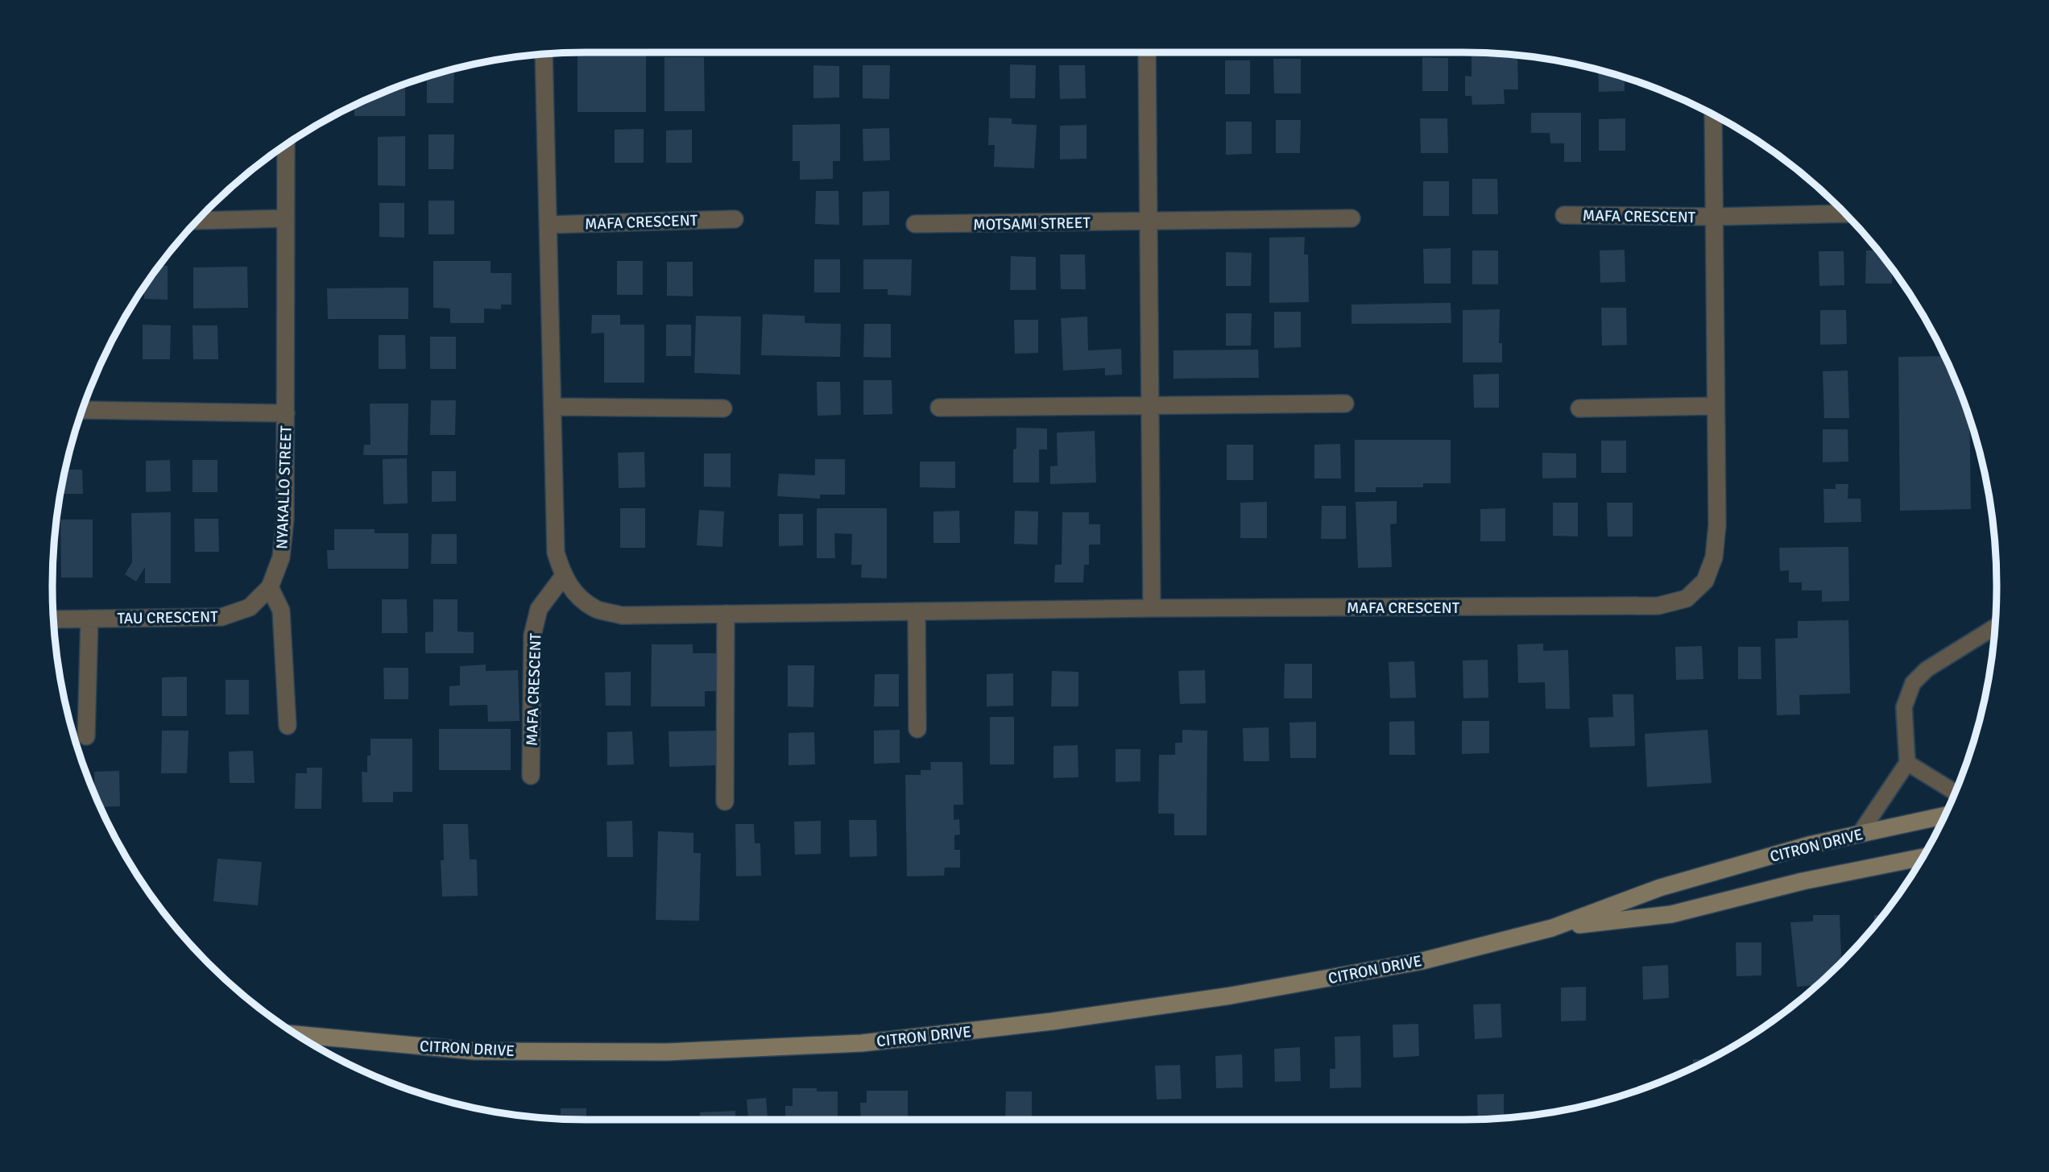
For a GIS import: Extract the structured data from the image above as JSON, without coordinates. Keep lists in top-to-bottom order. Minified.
{"streets":{"street":["MAFA CRESCENT","MOTSAMI STREET","NYAKALLO STREET","TAU CRESCENT","CITRON DRIVE"]},"crossings":[["NYAKALLO STREET","TAU CRESCENT"]]}
